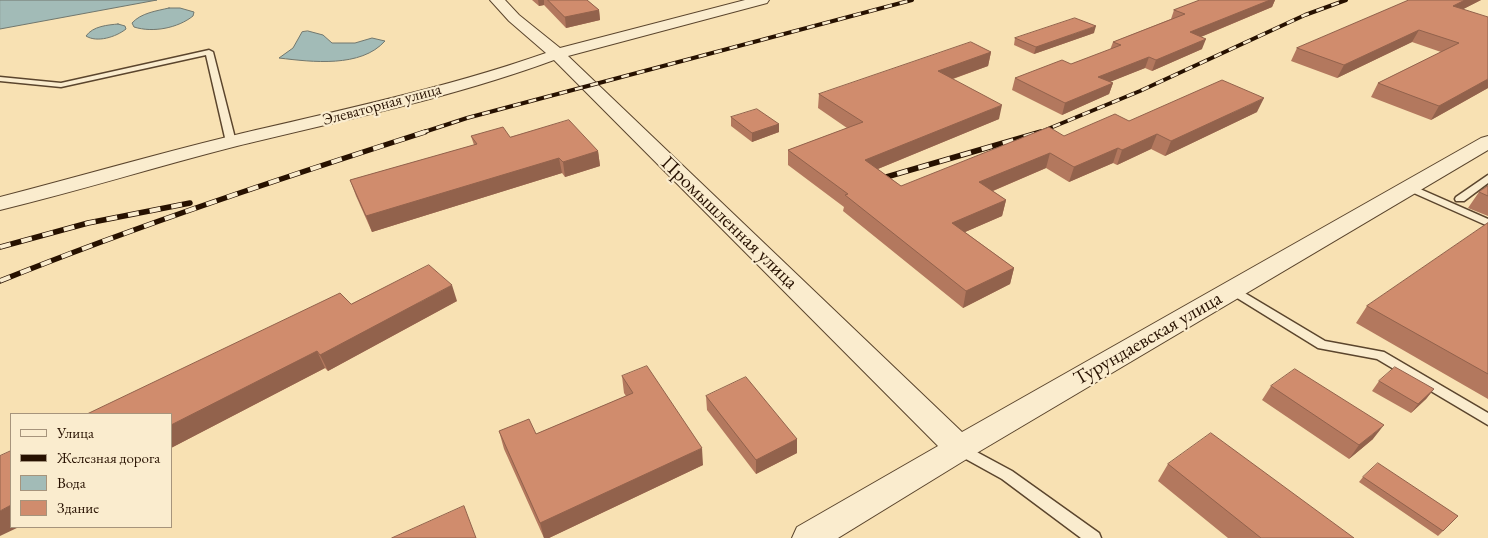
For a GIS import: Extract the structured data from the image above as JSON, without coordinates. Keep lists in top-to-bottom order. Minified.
{"streets":{"street":["Элеваторная улица","Промышленная улица","Турундаевская улица"]},"crossings":[["Элеваторная улица","Промышленная улица"],["Промышленная улица","Турундаевская улица"]],"legend":["Улица","Железная дорога","Вода","Здание"]}
